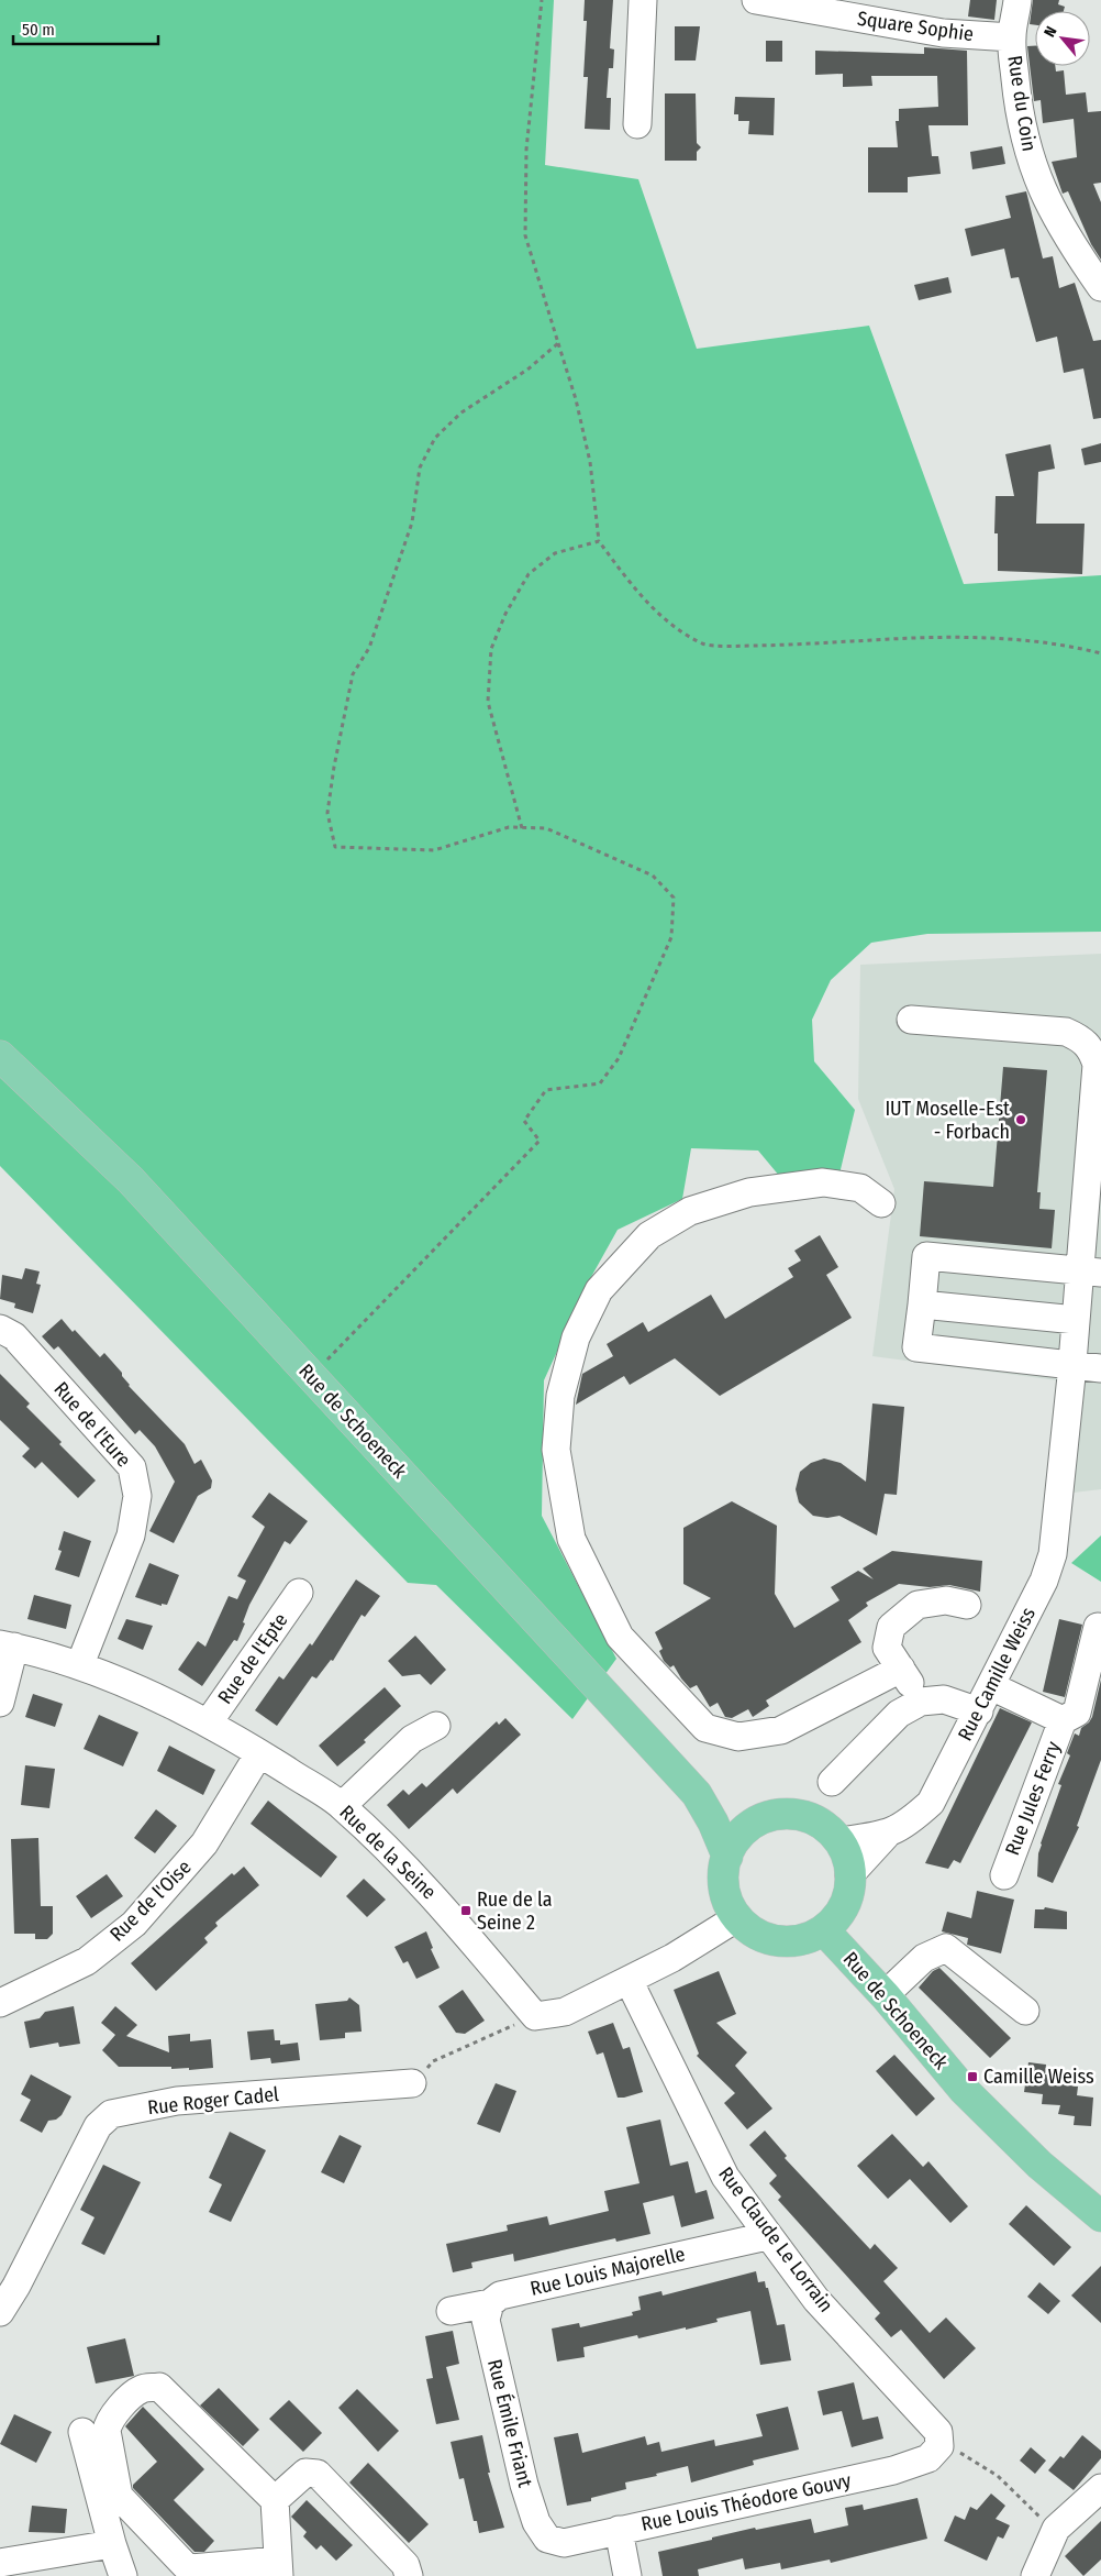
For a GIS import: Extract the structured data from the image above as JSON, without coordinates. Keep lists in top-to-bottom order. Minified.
{"streets":{"main road":["Rue de Schoeneck"],"street":["Square Sophie","Rue du Coin","Rue de l'Eure","Rue de l'Epte","Rue Camille Weiss","Rue Jules Ferry","Rue de la Seine","Rue de l'Oise","Rue Roger Cadel","Rue Claude Le Lorrain","Rue Louis Majorelle","Rue Émile Friant","Rue Louis Théodore Gouvy"]},"crossings":[["Square Sophie","Rue du Coin"],["Rue de Schoeneck","Rue Camille Weiss"],["Rue de l'Eure","Rue de la Seine"],["Rue de l'Epte","Rue de la Seine"],["Rue Camille Weiss","Rue Jules Ferry"],["Rue de la Seine","Rue de l'Oise"],["Rue Claude Le Lorrain","Rue Louis Majorelle"],["Rue Claude Le Lorrain","Rue Louis Théodore Gouvy"],["Rue Louis Majorelle","Rue Émile Friant"],["Rue Émile Friant","Rue Louis Théodore Gouvy"]],"places":{"other":["IUT Moselle-Est - Forbach"],"transit":["Rue de la Seine 2","Camille Weiss"]},"scale_bar":"50 m","north":"top left"}
